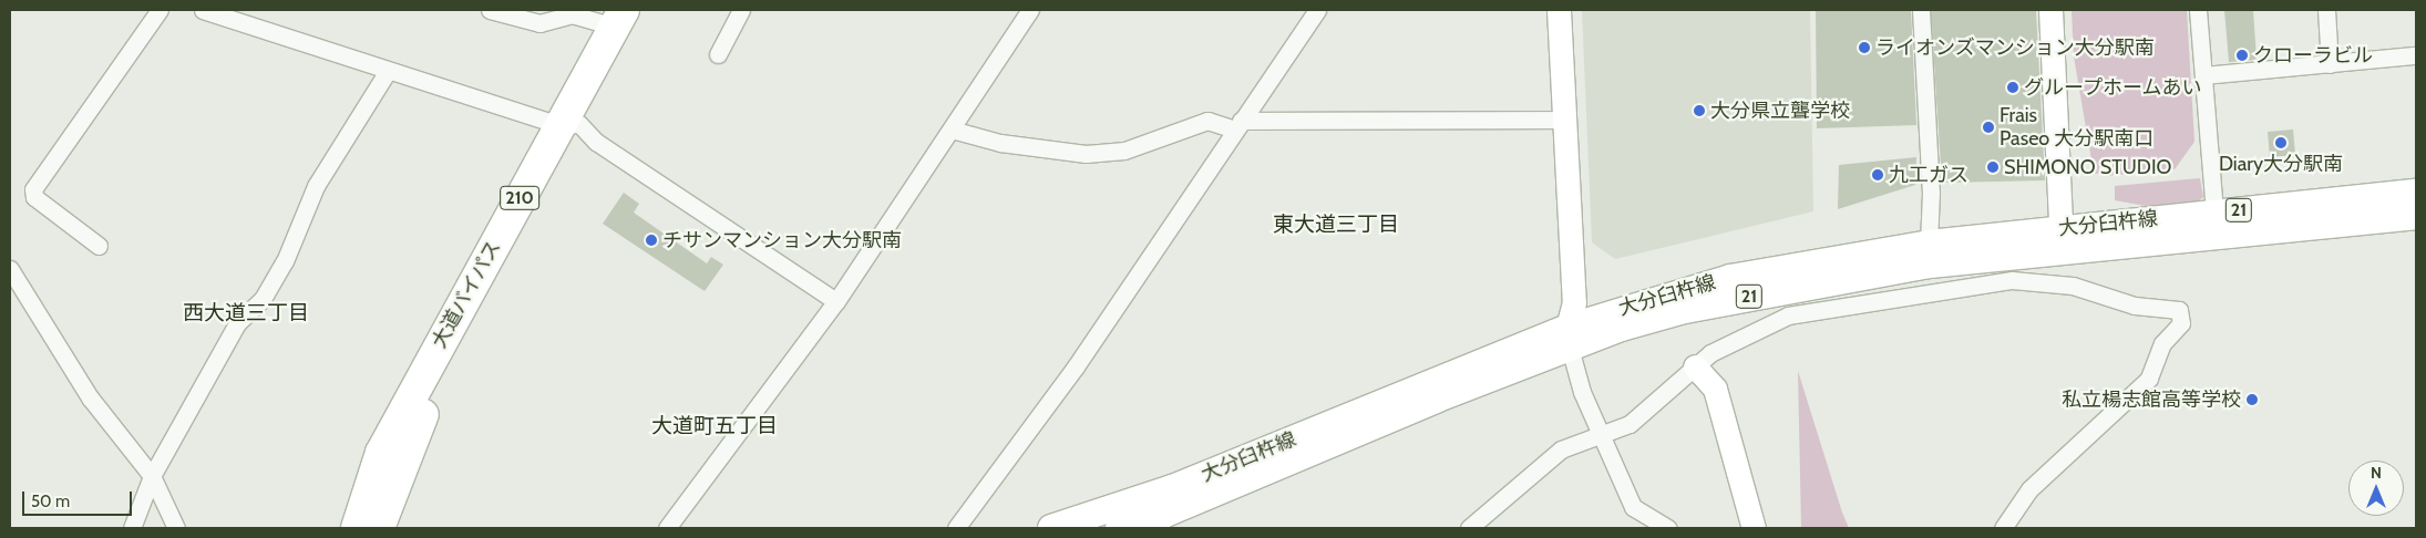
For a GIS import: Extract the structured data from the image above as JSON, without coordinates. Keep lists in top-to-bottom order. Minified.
{"streets":{"highway":["210","大道バイパス"],"main road":["21","大分臼杵線"]},"districts":["東大道三丁目","西大道三丁目","大道町五丁目"],"places":["ライオンズマンション大分駅南","クローラビル","グループホームあい","大分県立聾学校","Frais Paseo 大分駅南口","Diary大分駅南","SHIMONO STUDIO","九工ガス","チサンマンション大分駅南","私立楊志館高等学校"],"scale_bar":"50 m","north":"top"}
